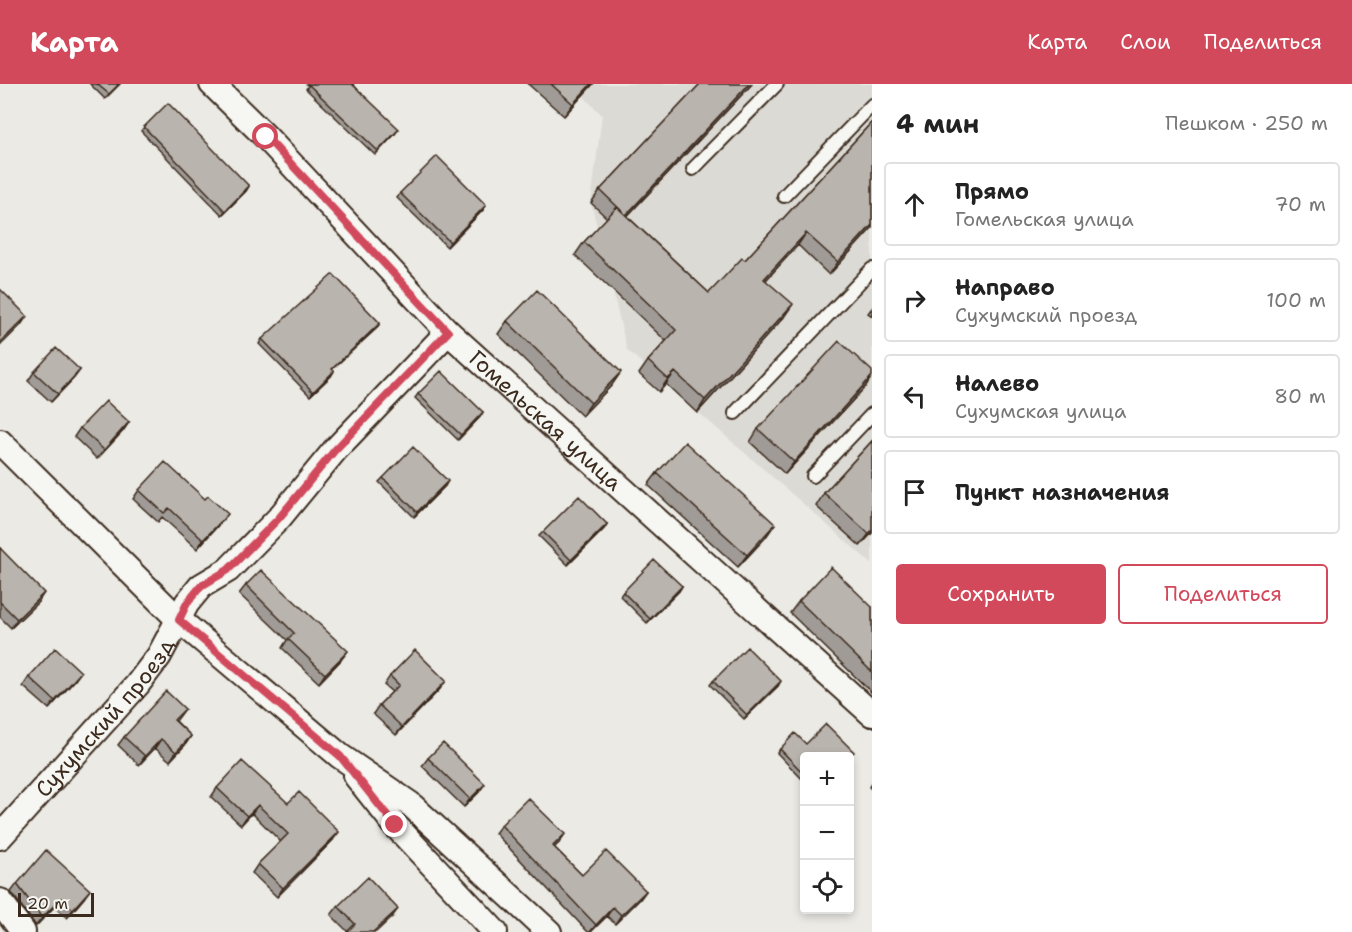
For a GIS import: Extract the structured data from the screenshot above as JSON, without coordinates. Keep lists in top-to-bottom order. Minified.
{"streets":{"street":["Гомельская улица","Сухумский проезд"]},"crossings":[["Гомельская улица","Сухумский проезд"]],"scale_bar":"20 m","page":{"header":"Карта","nav":["Карта","Слои","Поделиться"],"heading":["4 мин","Пешком · 250 m"],"list":[["Прямо","Гомельская улица","70 m"],["Направо","Сухумский проезд","100 m"],["Налево","Сухумская улица","80 m"],"Пункт назначения"],"buttons":["Сохранить","Поделиться"],"map_buttons":["+","−"],"scale":"20 m"}}
